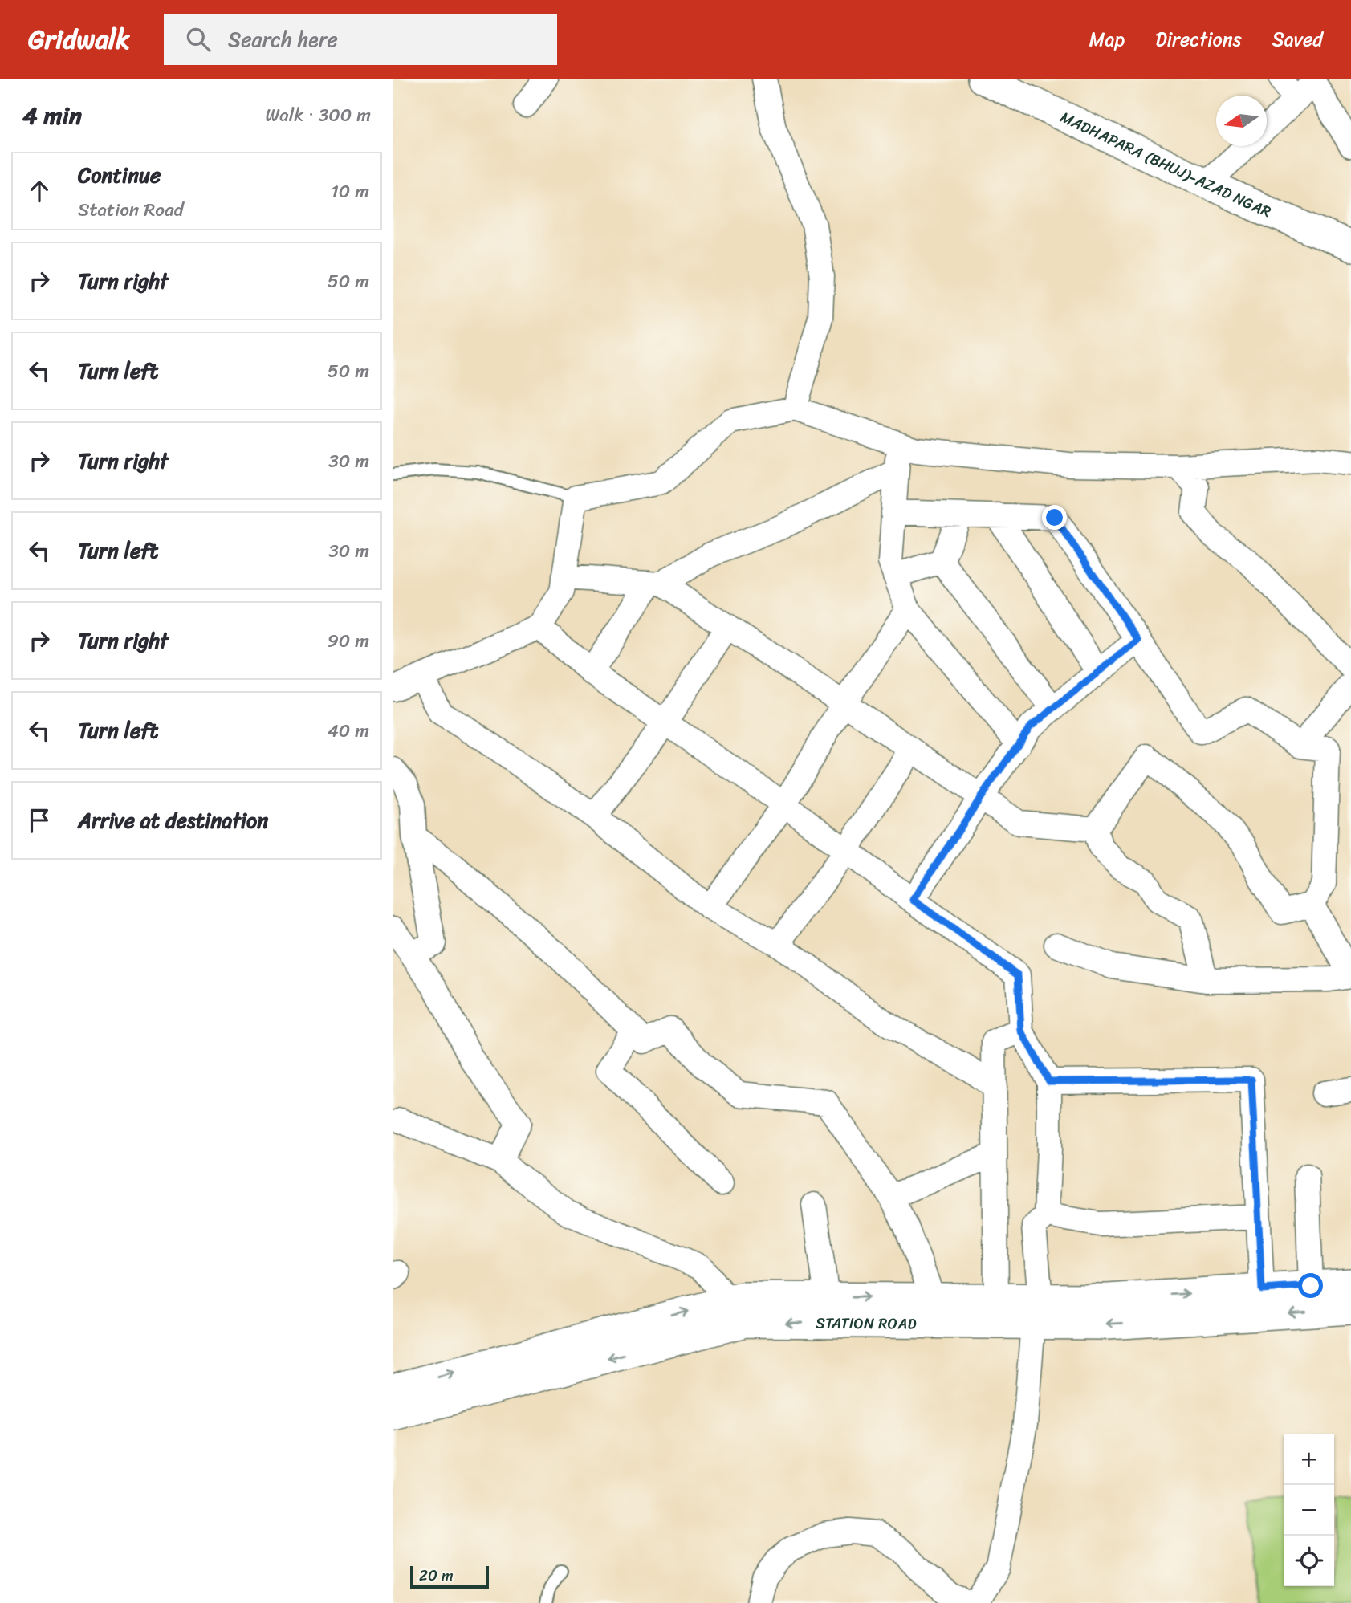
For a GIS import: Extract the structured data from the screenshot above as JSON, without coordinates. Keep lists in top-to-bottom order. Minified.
{"streets":{"street":["MADHAPARA (BHUJ)-AZAD NGAR","STATION ROAD"]},"scale_bar":"20 m","north":"left","page":{"header":"Gridwalk","search":"Search here","nav":["Map","Directions","Saved"],"heading":["4 min","Walk · 300 m"],"list":[["Continue","Station Road","10 m"],["Turn right","50 m"],["Turn left","50 m"],["Turn right","30 m"],["Turn left","30 m"],["Turn right","90 m"],["Turn left","40 m"],"Arrive at destination"],"map_buttons":["+","−"],"scale":"20 m"}}
